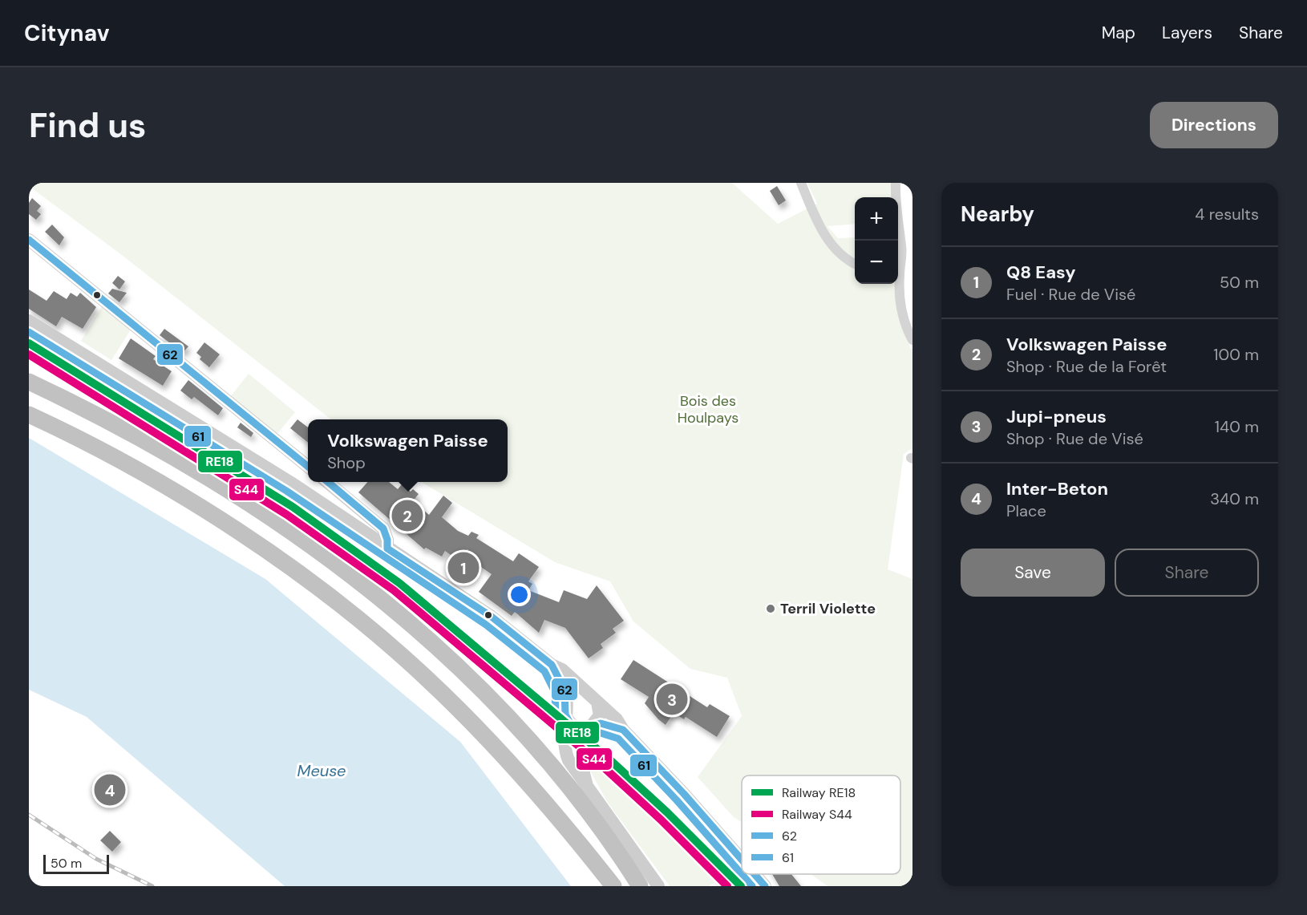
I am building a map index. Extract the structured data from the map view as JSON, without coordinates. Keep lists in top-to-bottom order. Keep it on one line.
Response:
{"water":["Meuse"],"parks":["Bois des Houlpays"],"places":["Terril Violette"],"lines":["transit line 62","transit line 61","rail line RE18","rail line S44"],"legend":["Railway RE18","Railway S44","62","61"],"scale_bar":"50 m","page":{"header":"Citynav","nav":["Map","Layers","Share"],"buttons":["Directions",["Save","Share"]],"title":"Find us","heading":["Nearby","4 results"],"map_buttons":["+","−"],"list":[{"mark":"1","name":"Q8 Easy","note":"Fuel · Rue de Visé","value":"50 m"},{"mark":"2","name":"Volkswagen Paisse","note":"Shop · Rue de la Forêt","value":"100 m"},{"mark":"3","name":"Jupi-pneus","note":"Shop · Rue de Visé","value":"140 m"},{"mark":"4","name":"Inter-Beton","note":"Place","value":"340 m"}],"popup":["Volkswagen Paisse","Shop"],"pins":["2","1","3","4"],"scale":"50 m"}}
